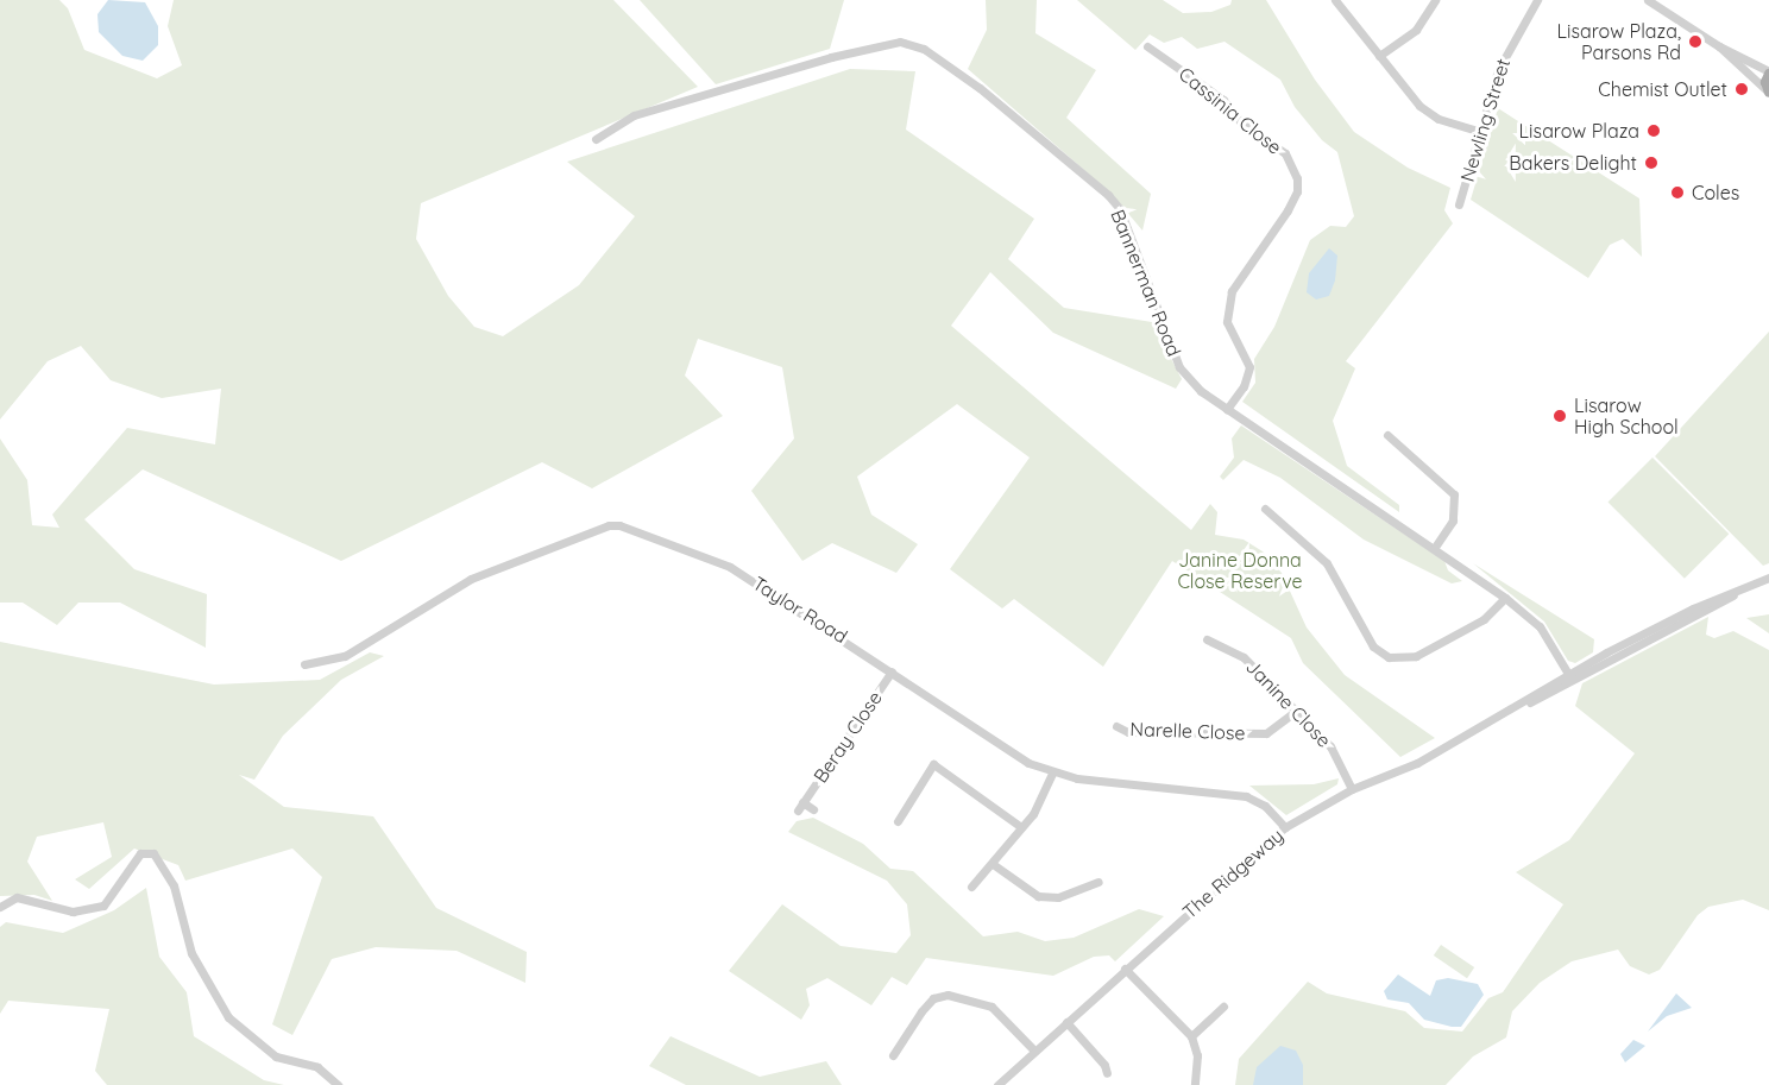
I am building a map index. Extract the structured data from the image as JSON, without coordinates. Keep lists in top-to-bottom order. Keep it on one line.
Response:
{"streets":{"street":["Cassinia Close","Newling Street","Bannerman Road","Taylor Road","Janine Close","Narelle Close","Beray Close","The Ridgeway"]},"crossings":[["Cassinia Close","Bannerman Road"],["Bannerman Road","The Ridgeway"],["Taylor Road","Beray Close"],["Taylor Road","The Ridgeway"],["Janine Close","Narelle Close"],["Janine Close","The Ridgeway"]],"parks":["Janine Donna Close Reserve"],"places":["Lisarow Plaza, Parsons Rd","Chemist Outlet","Lisarow Plaza","Bakers Delight","Coles","Lisarow High School"]}
